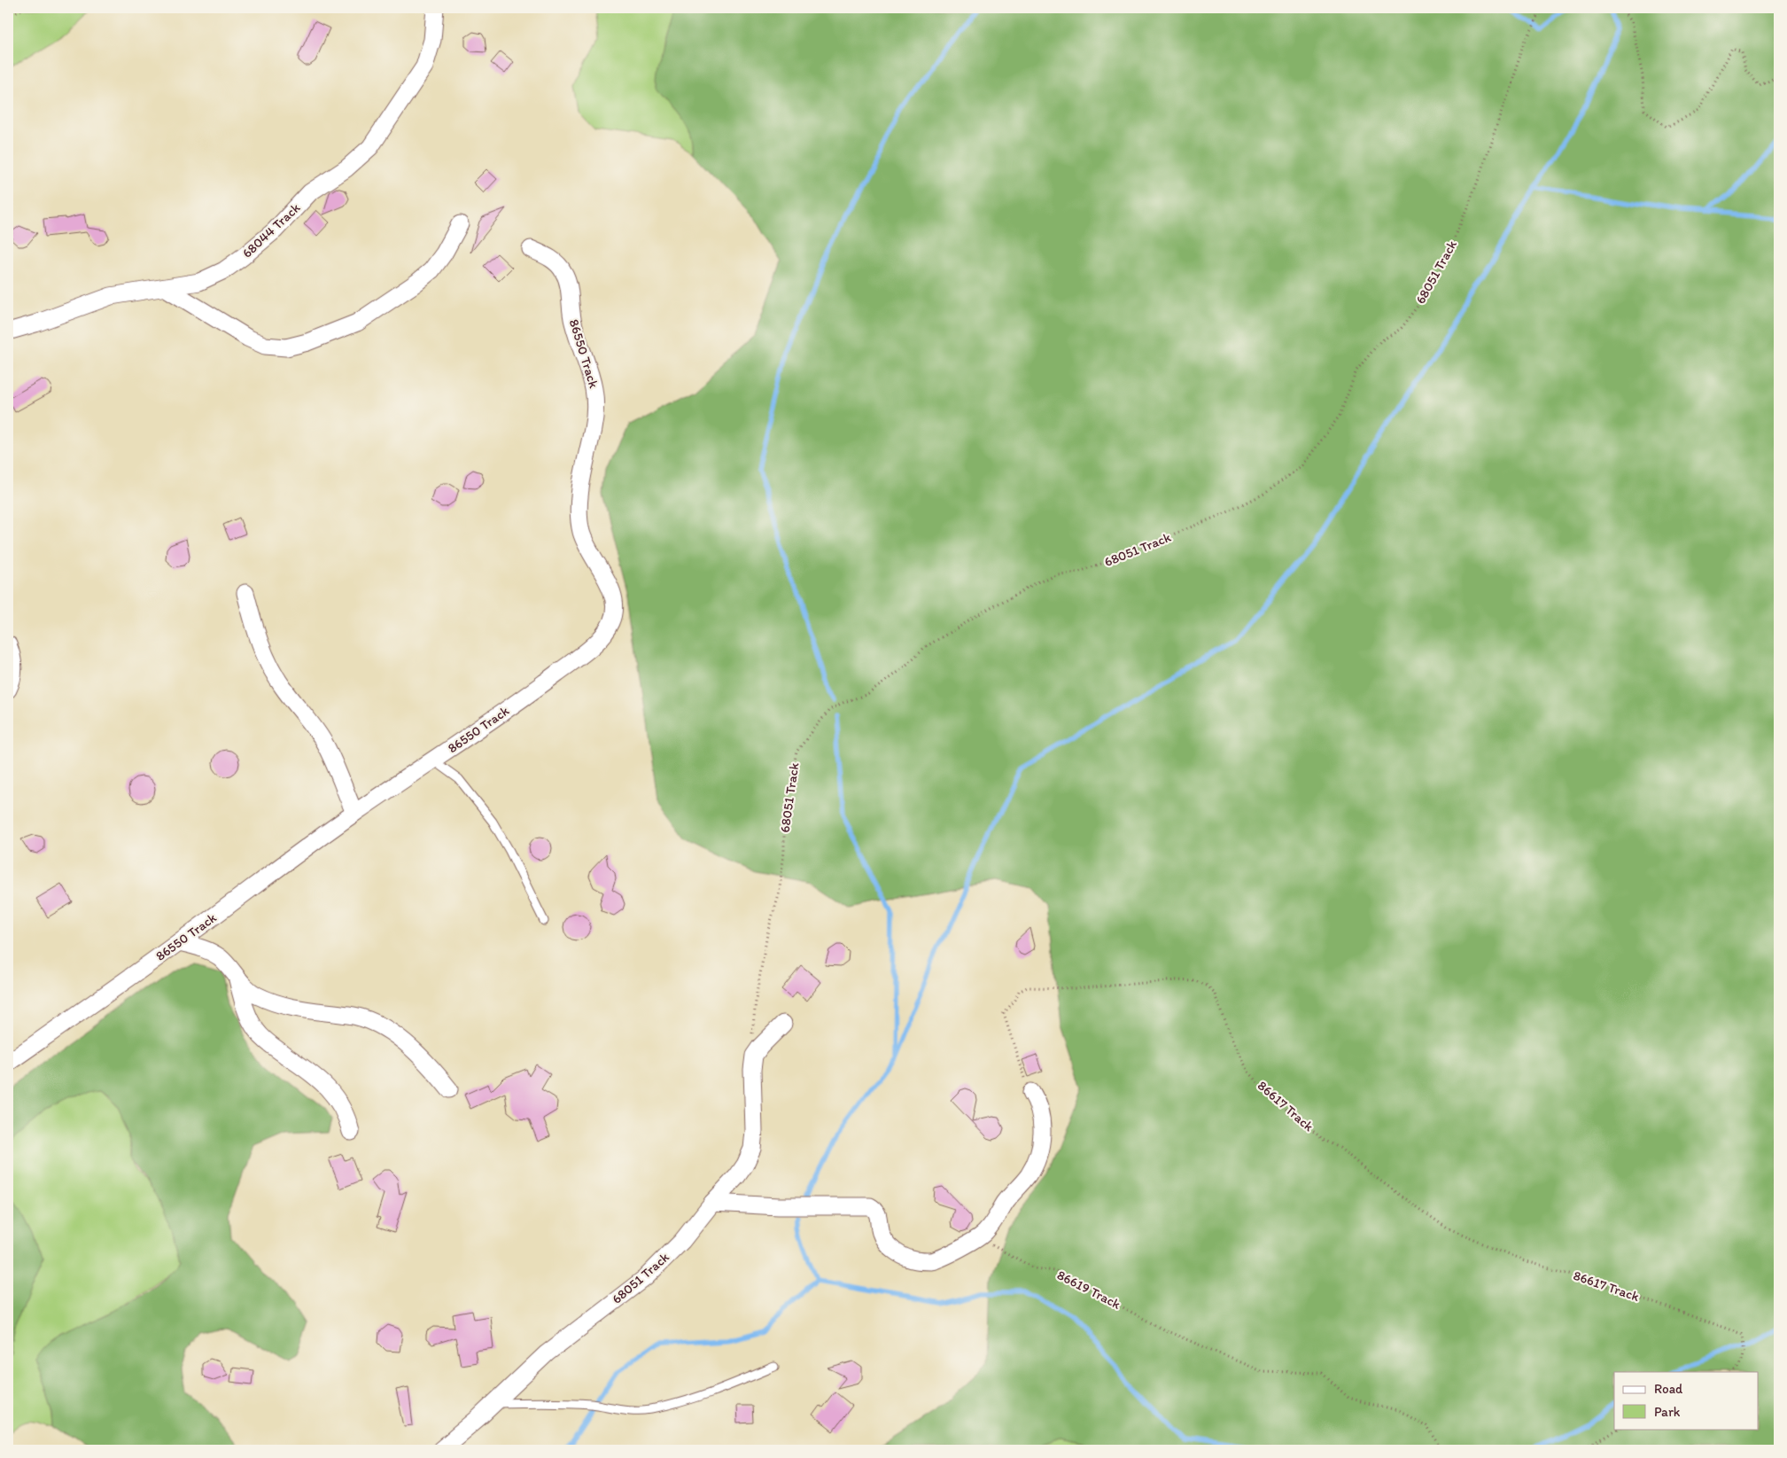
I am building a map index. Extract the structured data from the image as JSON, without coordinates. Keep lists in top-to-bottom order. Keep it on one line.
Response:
{"streets":{"street":["68044 Track","68051 Track","86550 Track"],"path":["86617 Track","86619 Track"]},"legend":["Road","Park"]}
